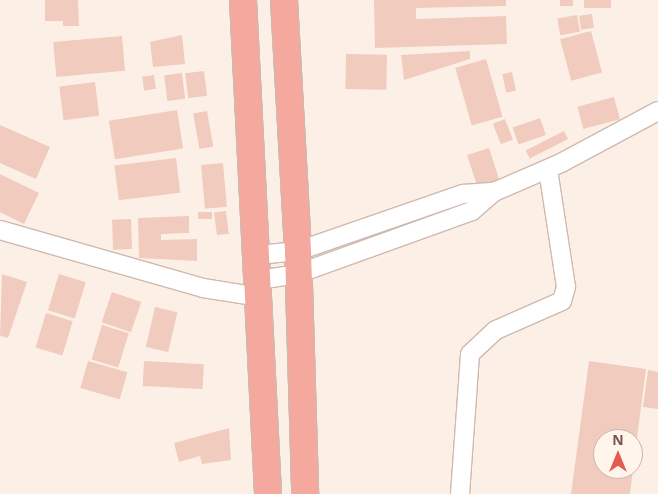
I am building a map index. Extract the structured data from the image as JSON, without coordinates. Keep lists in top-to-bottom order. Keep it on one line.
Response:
{"north":"top"}
